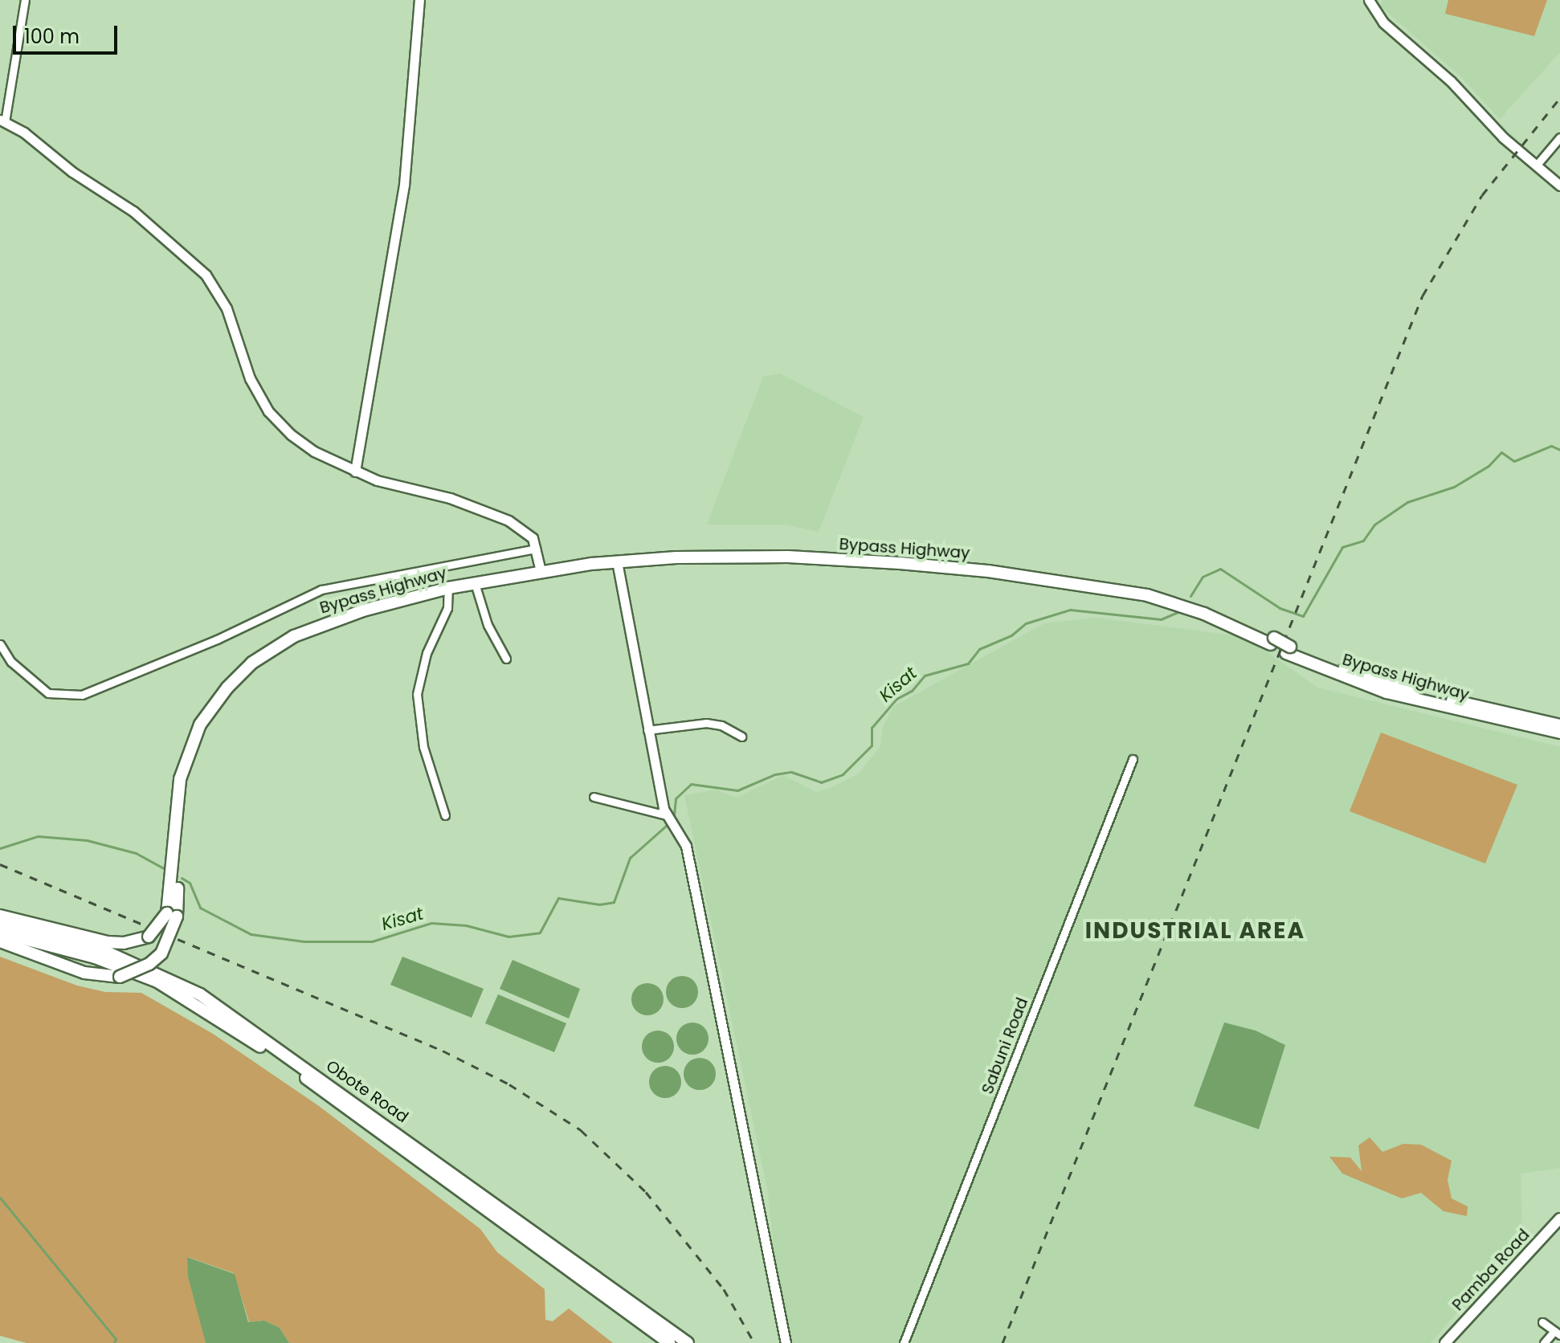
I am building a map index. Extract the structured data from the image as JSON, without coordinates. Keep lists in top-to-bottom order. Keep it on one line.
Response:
{"streets":{"main road":["Bypass Highway","Obote Road","Pamba Road"],"street":["Sabuni Road"]},"districts":["INDUSTRIAL AREA"],"water":["Kisat"],"scale_bar":"100 m"}
